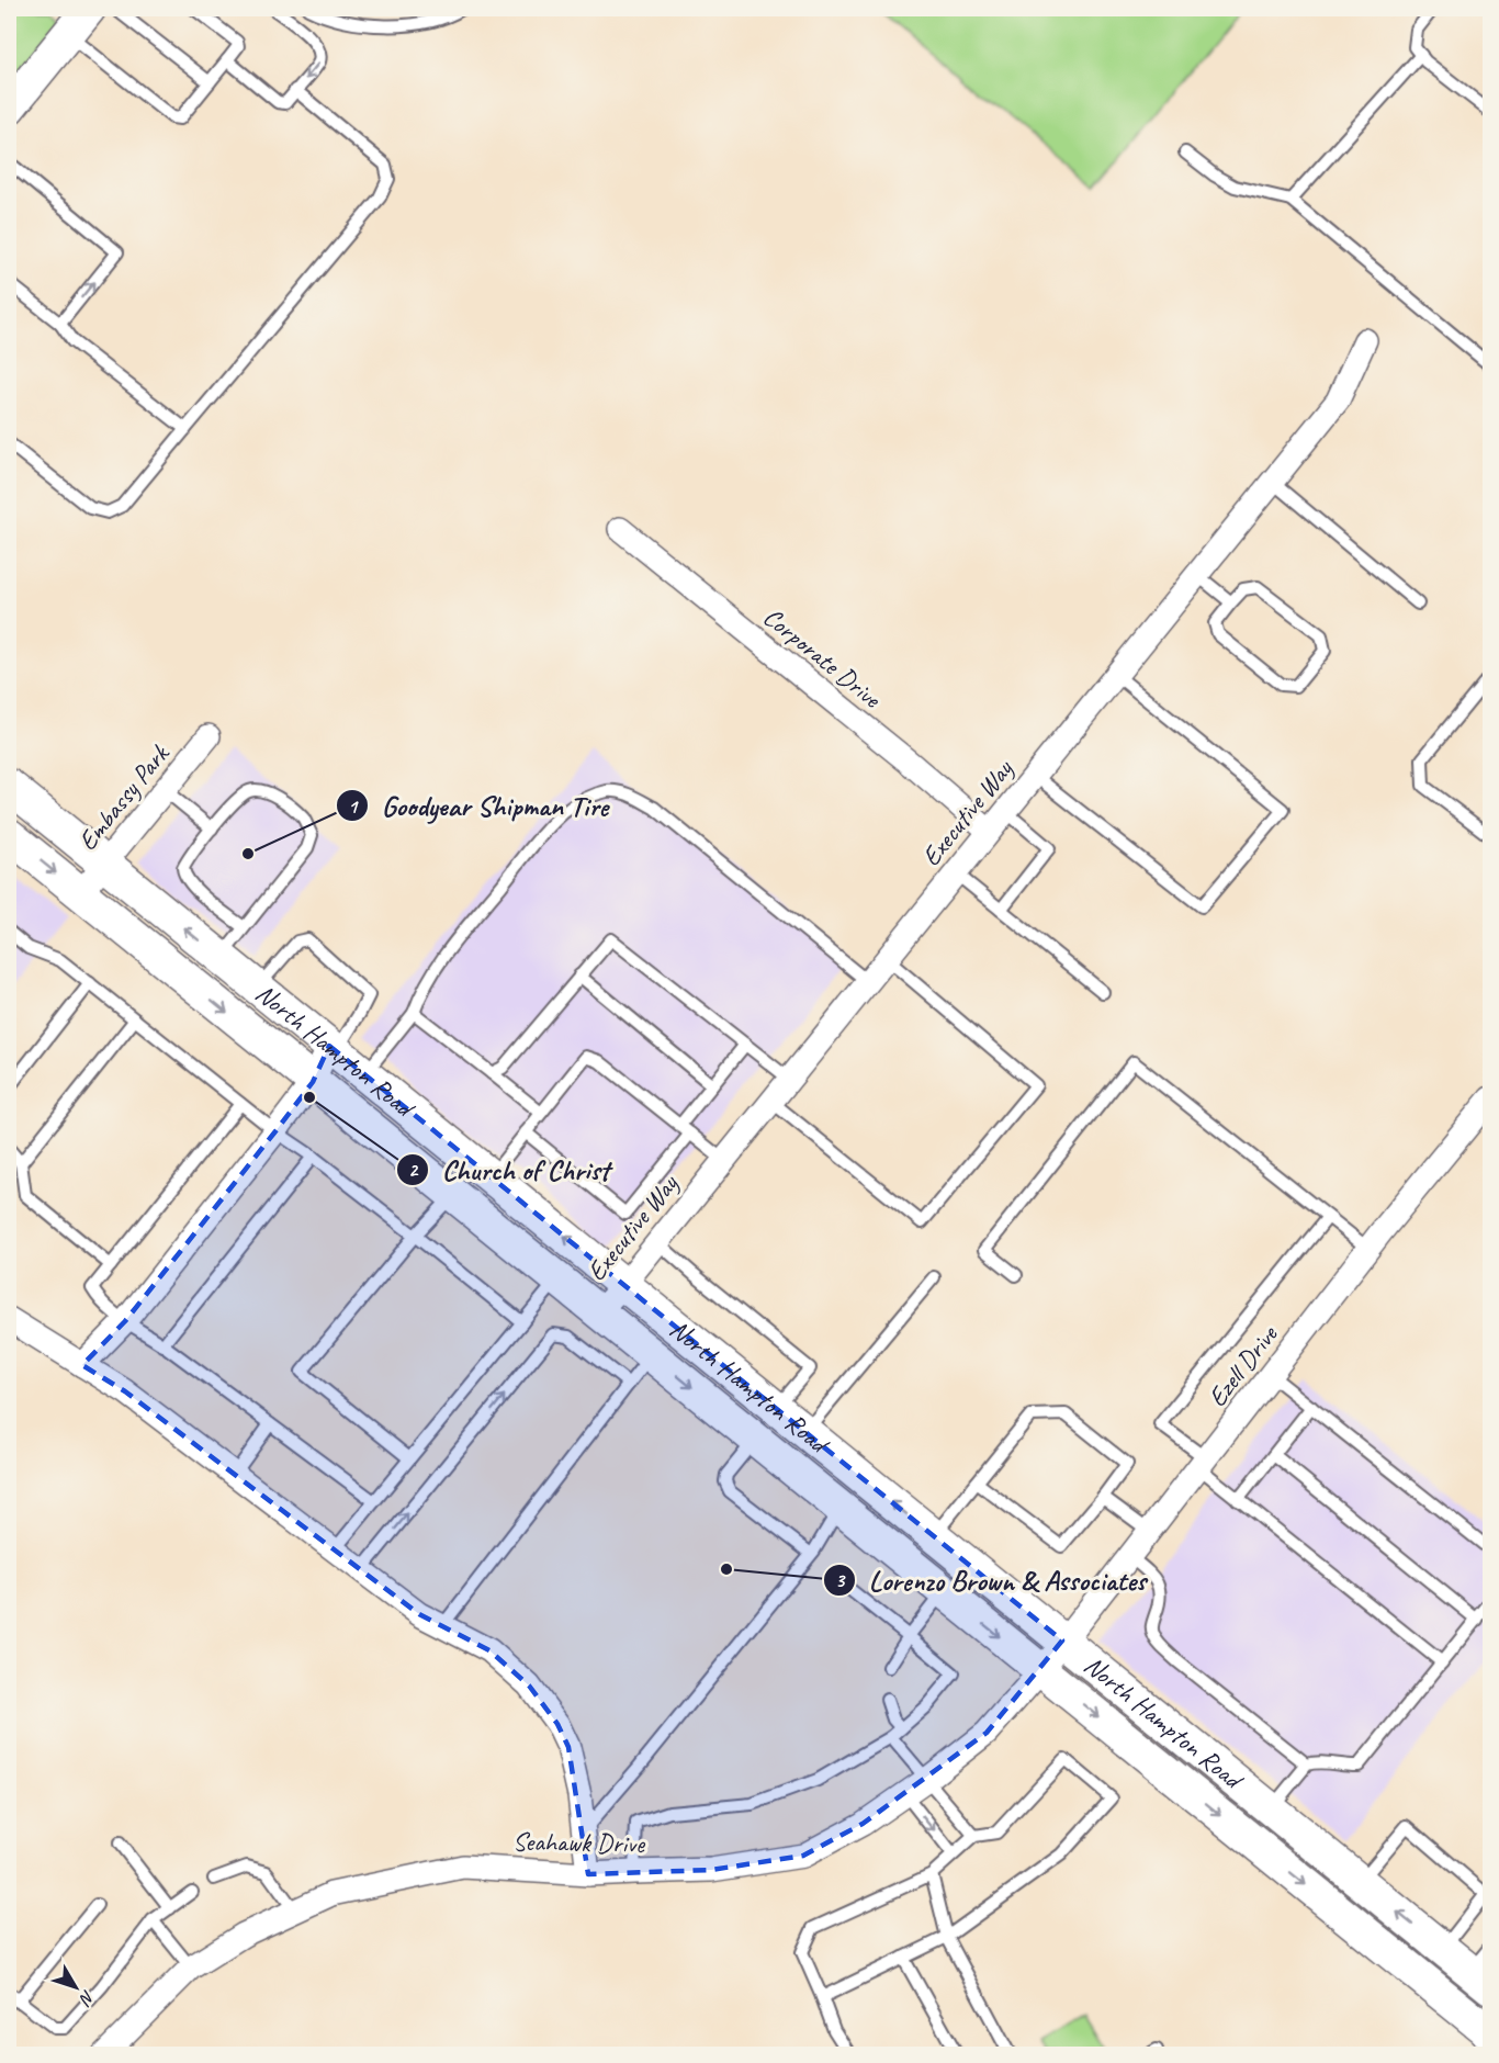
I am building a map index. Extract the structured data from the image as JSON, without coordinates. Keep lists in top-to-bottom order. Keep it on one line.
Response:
{"streets":{"main road":["North Hampton Road"],"street":["Corporate Drive","Embassy Park","Executive Way","Ezell Drive","Seahawk Drive"]},"crossings":[["Corporate Drive","Executive Way"],["Embassy Park","North Hampton Road"],["Executive Way","North Hampton Road"],["North Hampton Road","Ezell Drive"],["North Hampton Road","Seahawk Drive"],["Ezell Drive","Seahawk Drive"]],"places":["Goodyear Shipman Tire","Church of Christ","Lorenzo Brown & Associates"],"north":"bottom right"}
